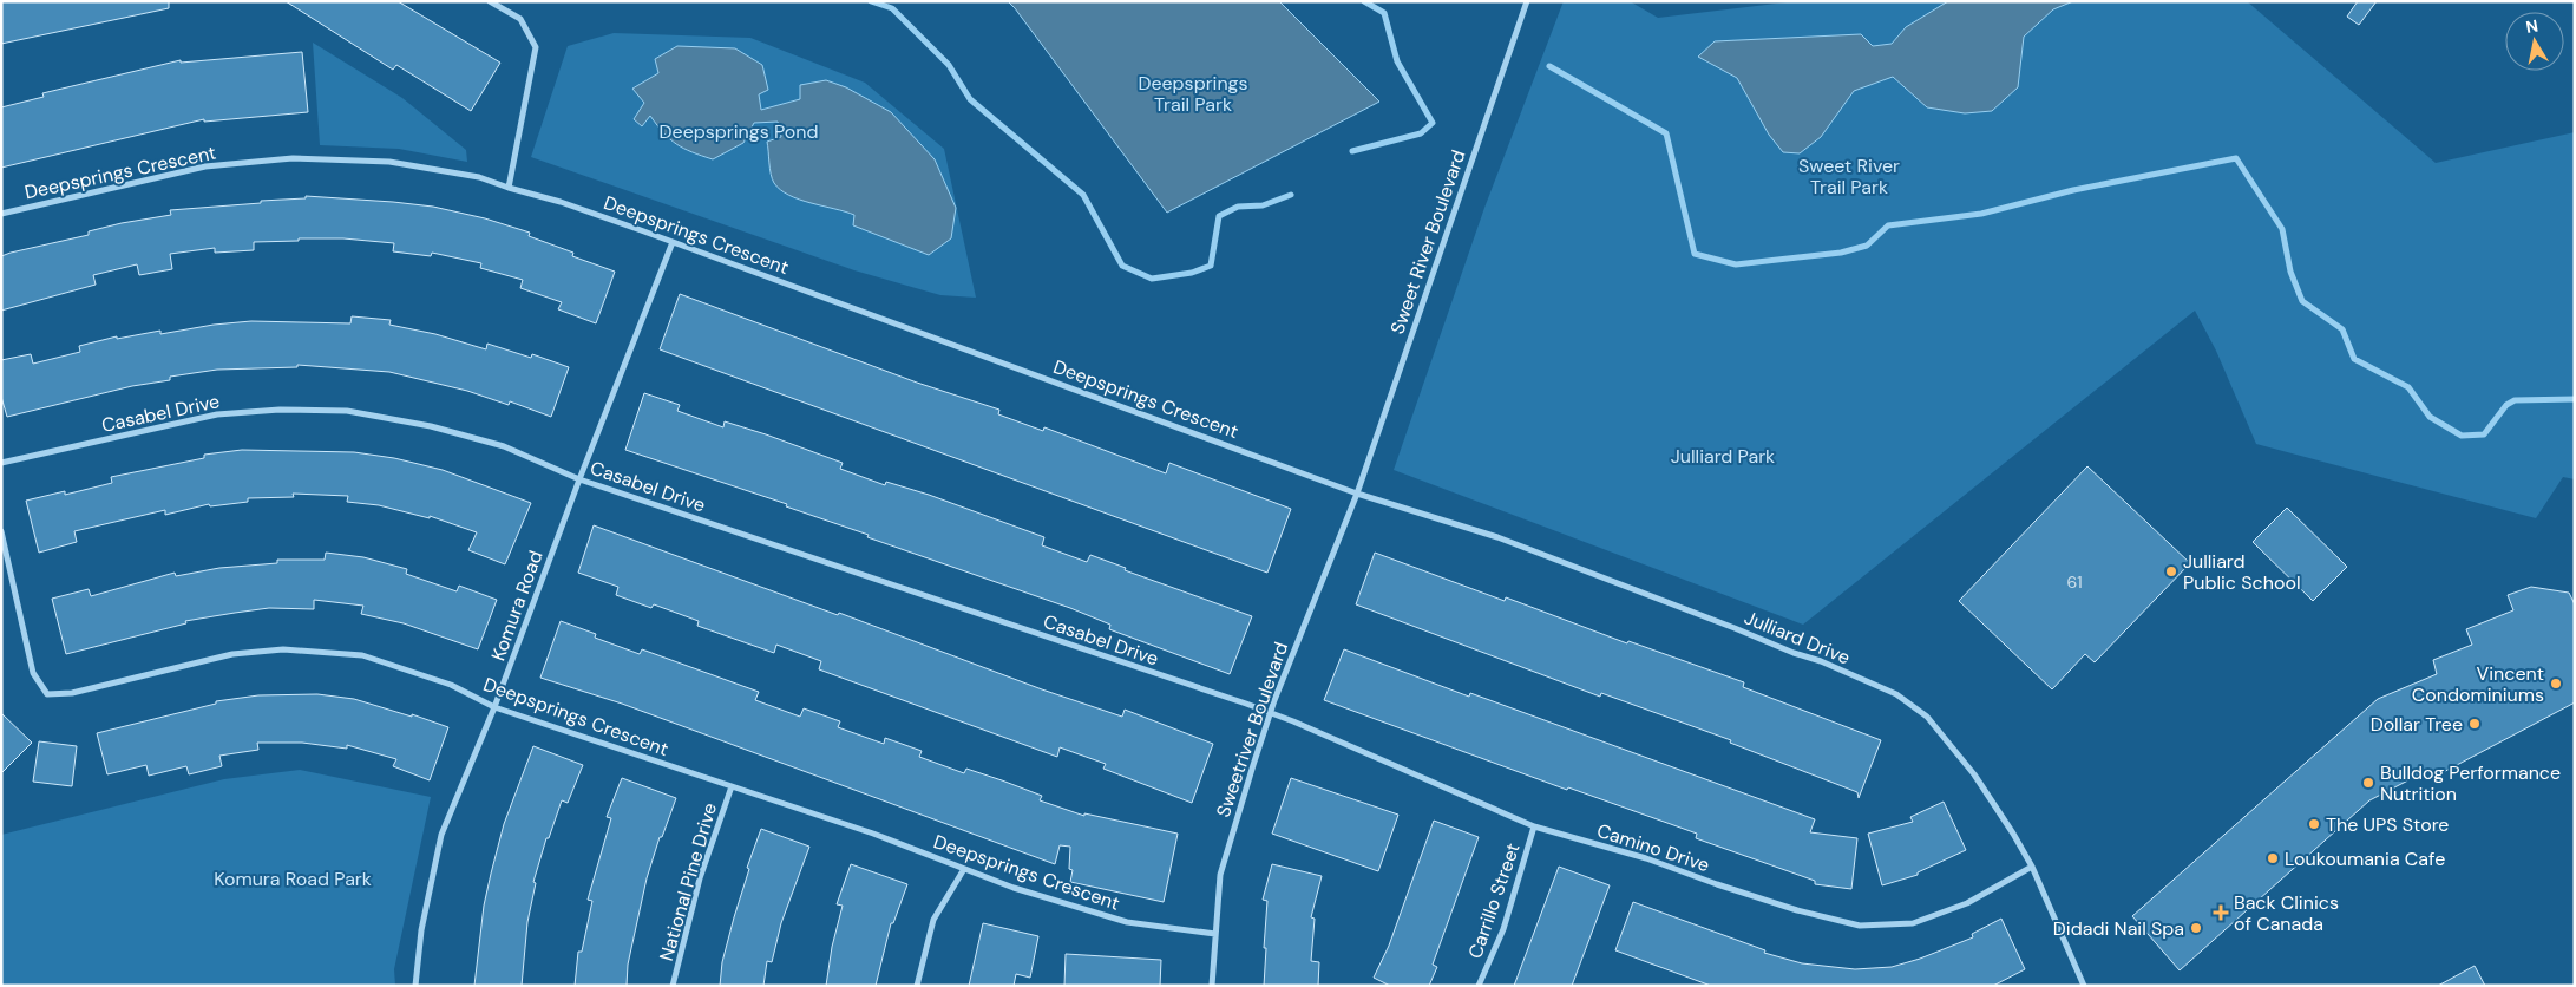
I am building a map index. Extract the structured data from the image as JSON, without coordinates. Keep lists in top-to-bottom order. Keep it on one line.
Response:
{"streets":{"street":["Deepsprings Crescent","Sweet River Boulevard","Casabel Drive","Komura Road","Julliard Drive","Sweetriver Boulevard","Camino Drive","National Pine Drive","Carrillo Street"]},"crossings":[["Deepsprings Crescent","Sweet River Boulevard"],["Deepsprings Crescent","Komura Road"],["Deepsprings Crescent","Julliard Drive"],["Deepsprings Crescent","Sweetriver Boulevard"],["Deepsprings Crescent","National Pine Drive"],["Sweet River Boulevard","Julliard Drive"],["Sweet River Boulevard","Sweetriver Boulevard"],["Casabel Drive","Komura Road"],["Casabel Drive","Sweetriver Boulevard"],["Casabel Drive","Camino Drive"],["Julliard Drive","Sweetriver Boulevard"],["Julliard Drive","Camino Drive"],["Sweetriver Boulevard","Camino Drive"],["Camino Drive","Carrillo Street"]],"parks":["Deepsprings Trail Park","Deepsprings Pond","Sweet River Trail Park","Julliard Park","Komura Road Park"],"places":{"other":["Julliard Public School","Vincent Condominiums","Dollar Tree","Bulldog Performance Nutrition","The UPS Store","Loukoumania Cafe","Didadi Nail Spa"],"health":["Back Clinics of Canada"]},"house_numbers":["61"],"north":"top"}
